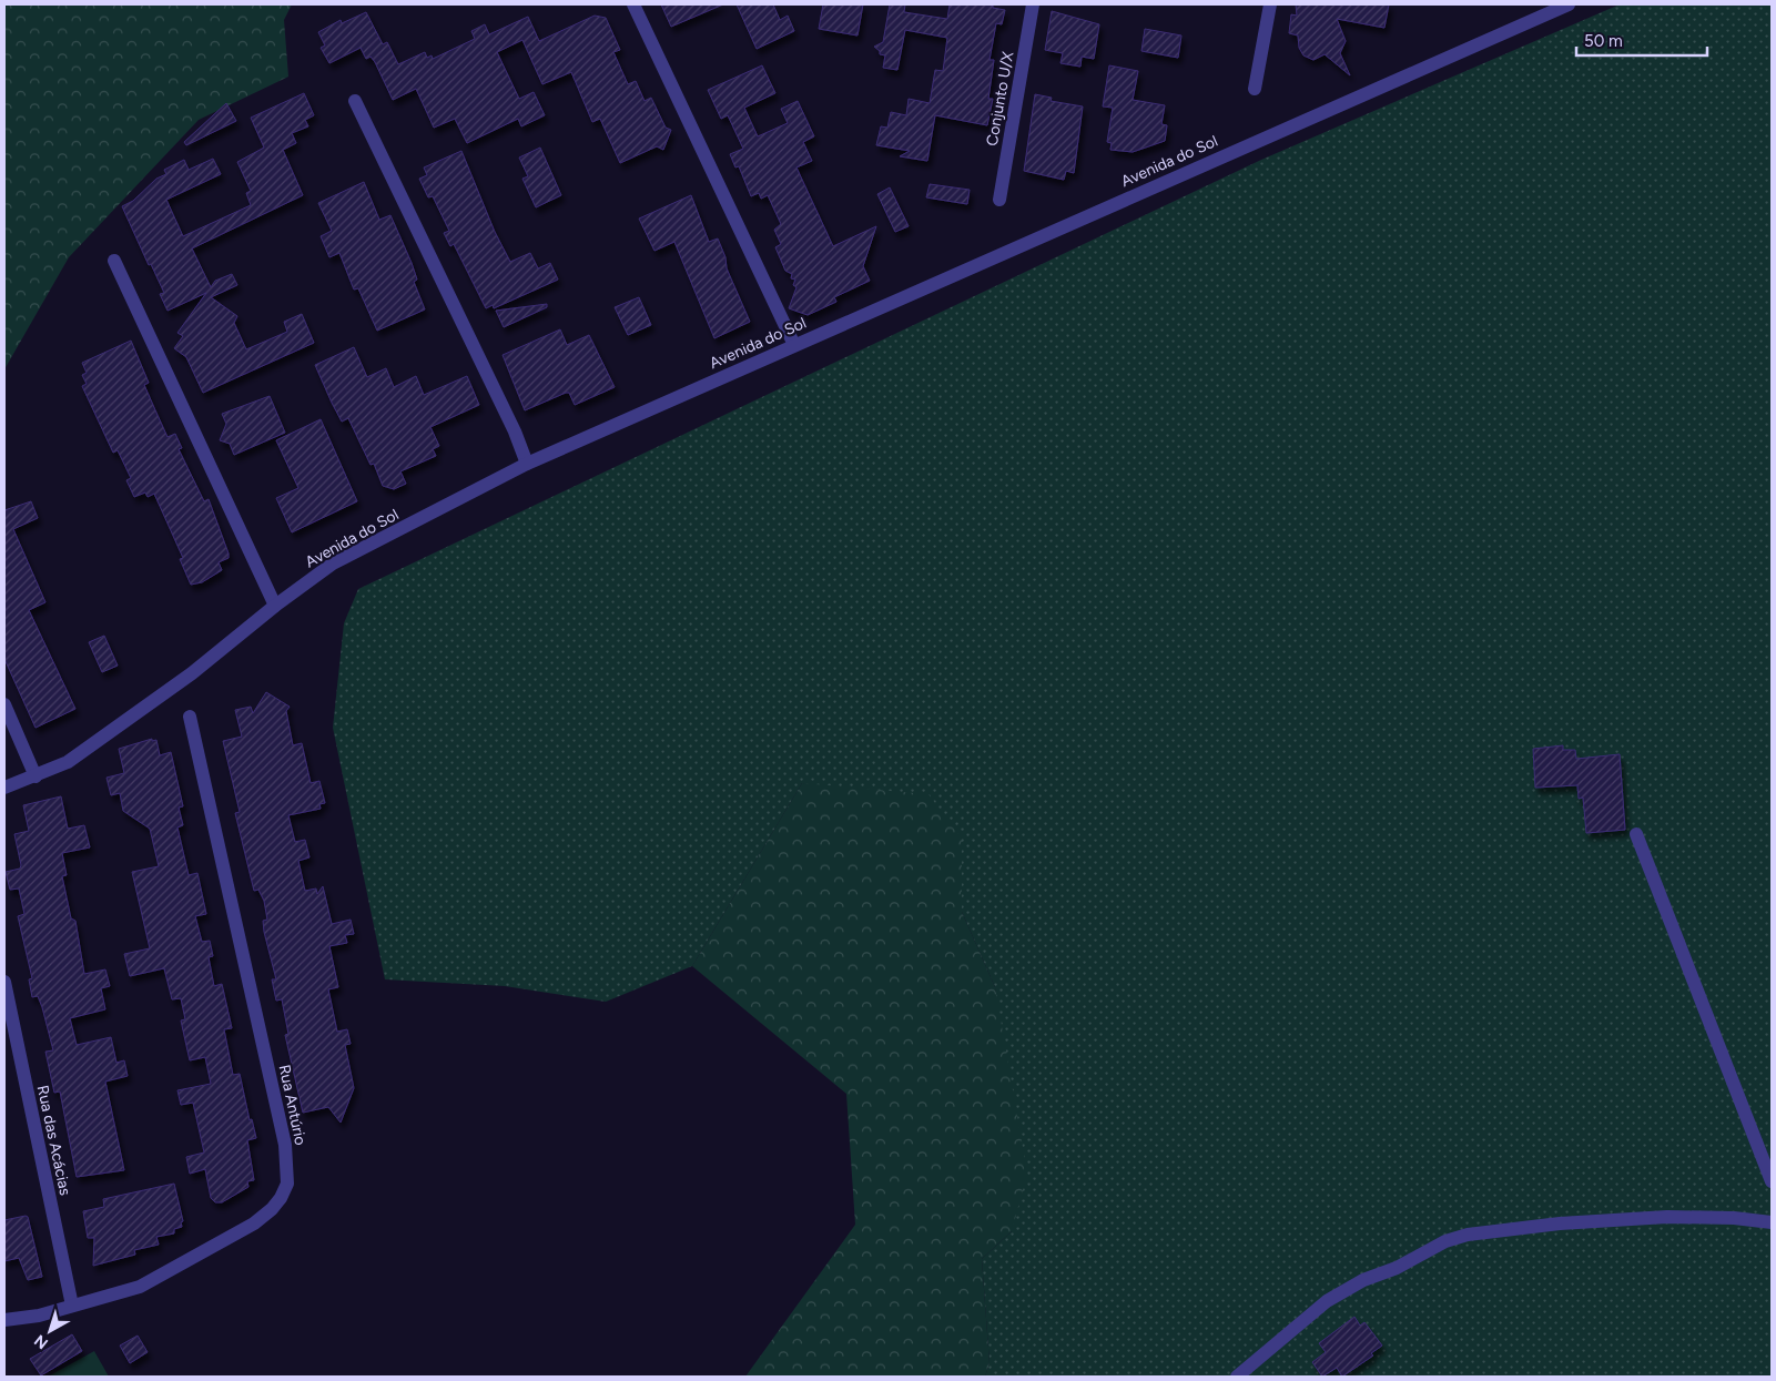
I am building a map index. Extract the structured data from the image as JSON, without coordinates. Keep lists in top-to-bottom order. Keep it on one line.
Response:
{"streets":{"street":["Conjunto U/X","Avenida do Sol","Rua Antúrio","Rua das Acácias"]},"crossings":[["Rua Antúrio","Rua das Acácias"]],"scale_bar":"50 m","north":"bottom left"}
